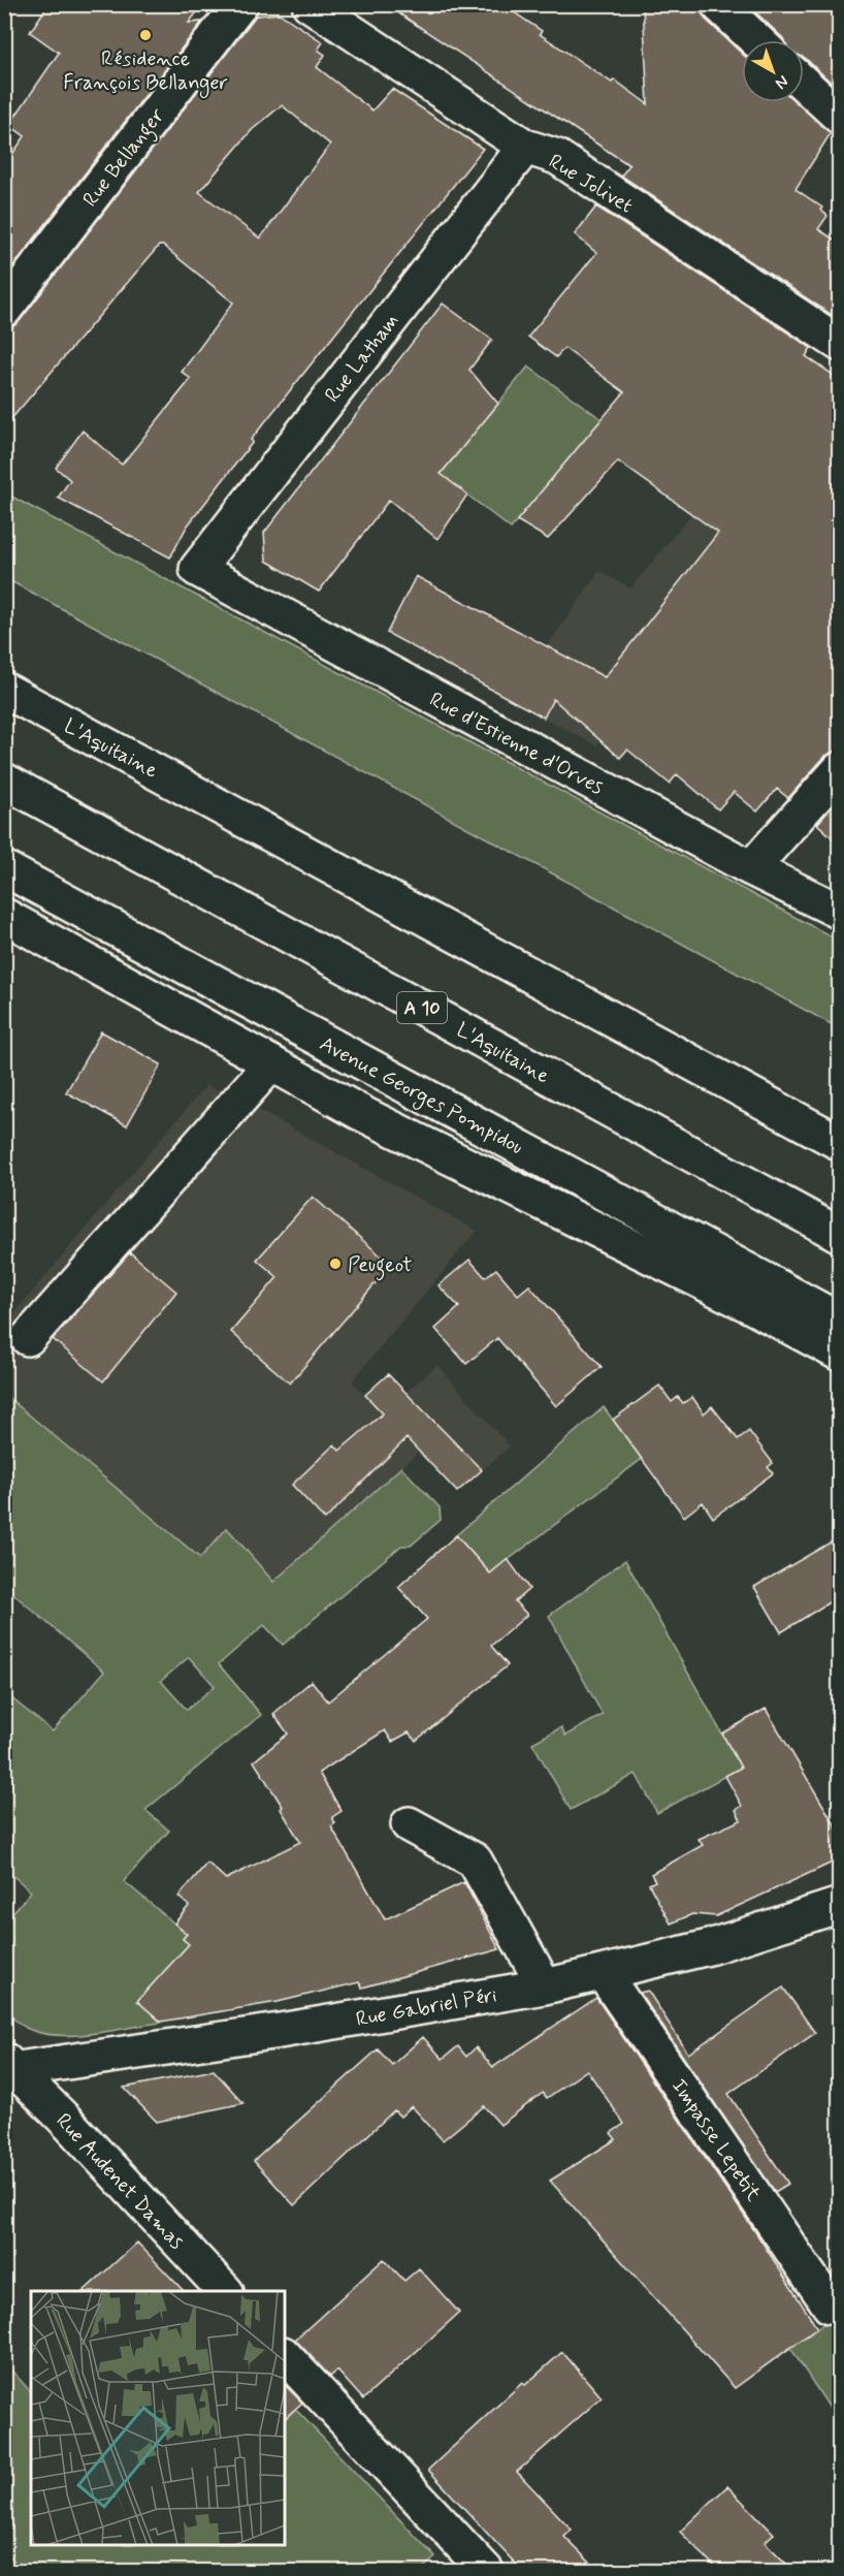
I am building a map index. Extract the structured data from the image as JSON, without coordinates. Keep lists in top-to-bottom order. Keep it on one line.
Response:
{"streets":{"main road":["Rue Bellanger","Rue Jolivet","Rue Latham","Rue d'Estienne d'Orves","L'Aquitaine","A 10","Avenue Georges Pompidou","Rue Gabriel Péri","Impasse Lepetit","Rue Audenet Damas"]},"crossings":[["Rue Jolivet","Rue Latham"],["Rue Latham","Rue d'Estienne d'Orves"],["Rue Gabriel Péri","Impasse Lepetit"],["Rue Gabriel Péri","Rue Audenet Damas"]],"places":["Résidence François Bellanger","Peugeot"],"north":"bottom right"}
